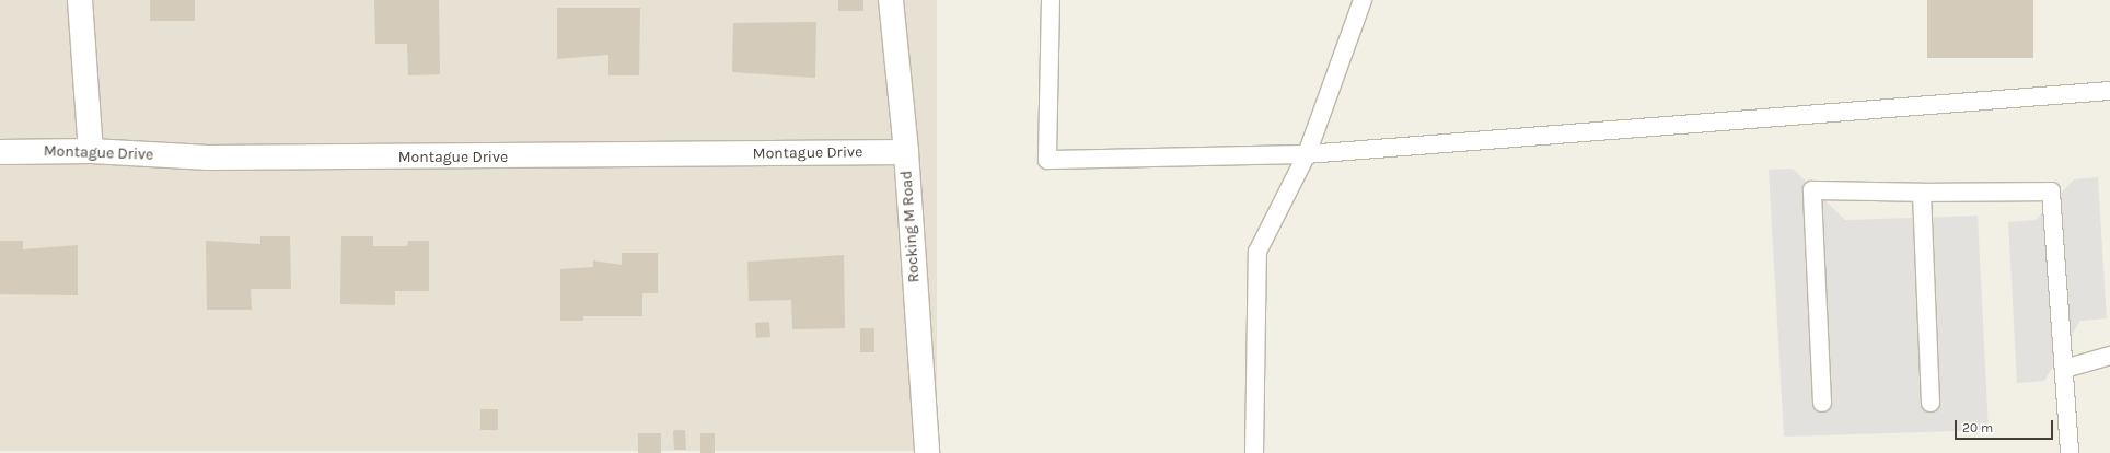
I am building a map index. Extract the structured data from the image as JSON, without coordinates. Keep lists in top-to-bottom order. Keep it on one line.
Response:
{"streets":{"street":["Montague Drive","Rocking M Road"]},"crossings":[["Montague Drive","Rocking M Road"]],"scale_bar":"20 m"}
